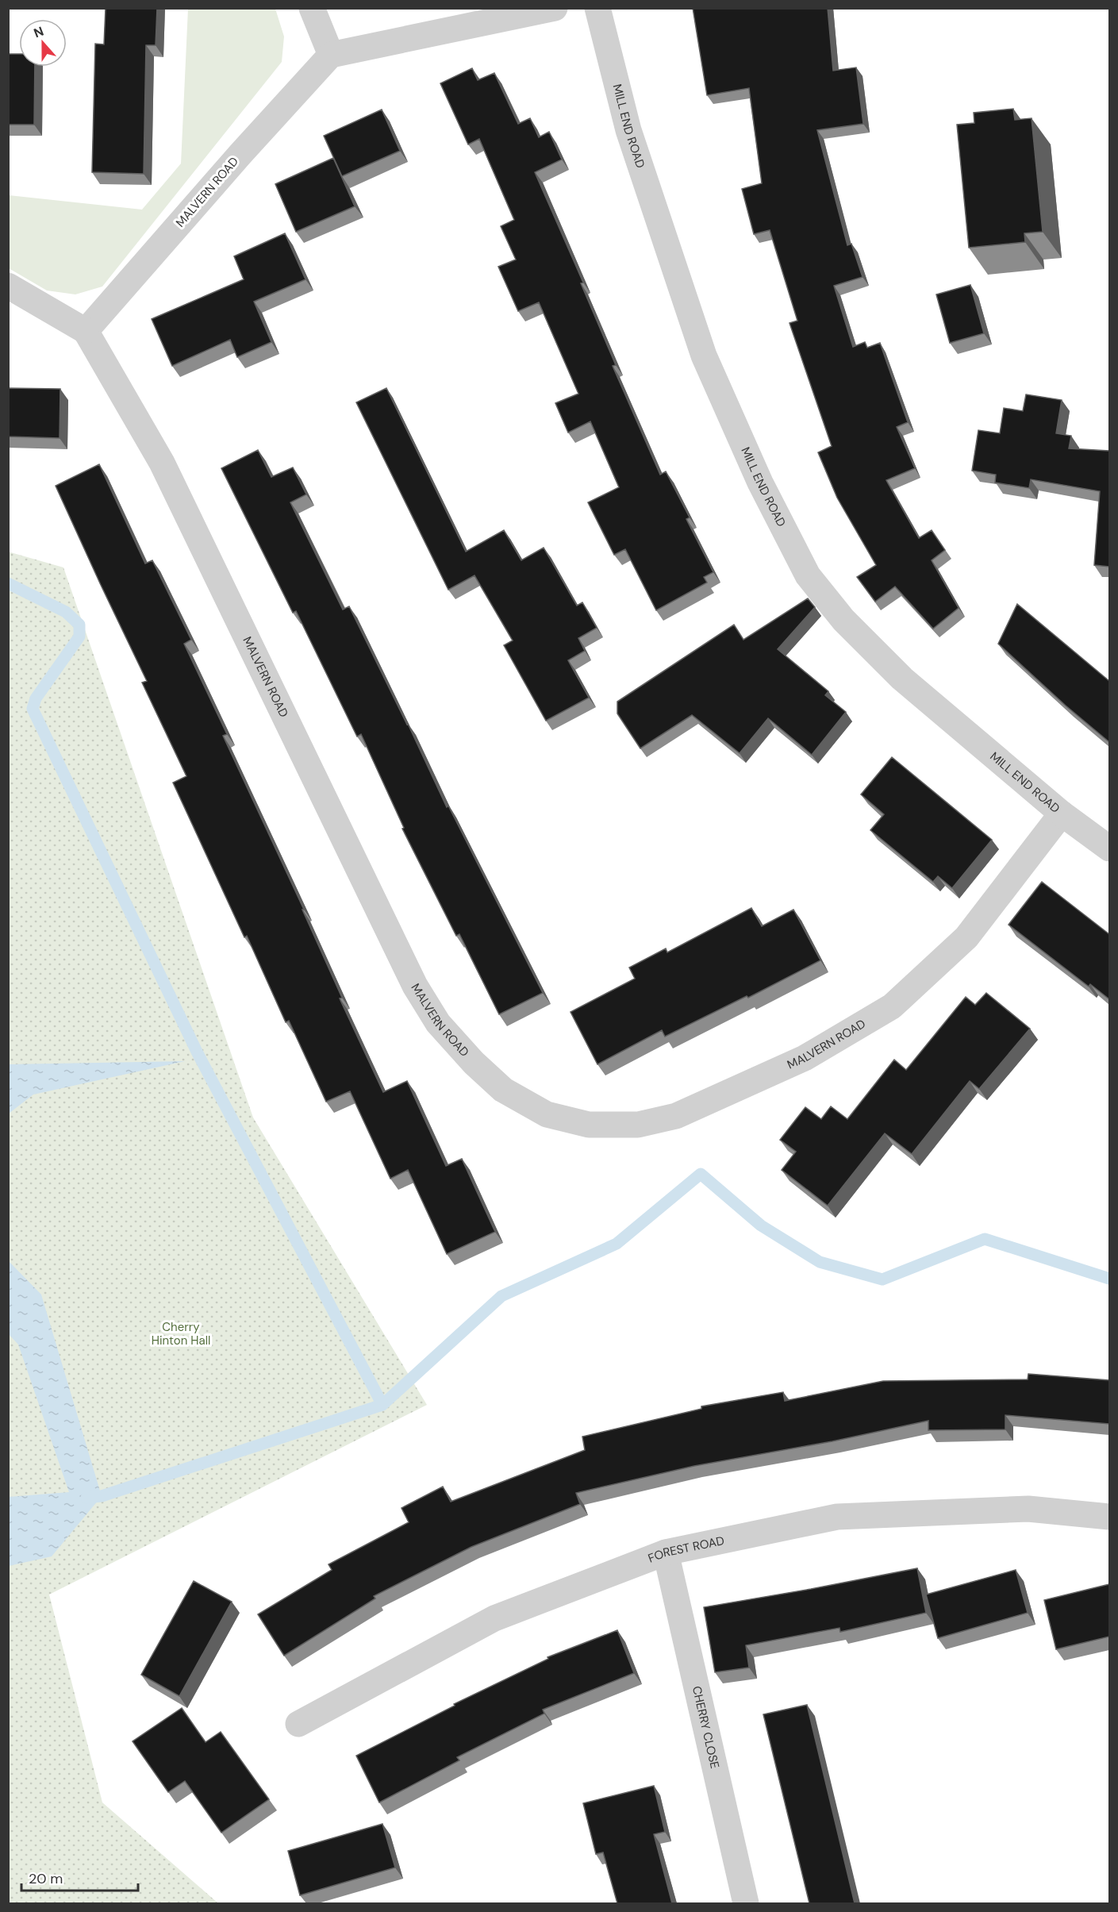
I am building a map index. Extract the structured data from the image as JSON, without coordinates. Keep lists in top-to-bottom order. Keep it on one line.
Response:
{"streets":{"street":["MILL END ROAD","MALVERN ROAD","FOREST ROAD","CHERRY CLOSE"]},"crossings":[["MILL END ROAD","MALVERN ROAD"],["FOREST ROAD","CHERRY CLOSE"]],"parks":["Cherry Hinton Hall"],"scale_bar":"20 m","north":"top"}
